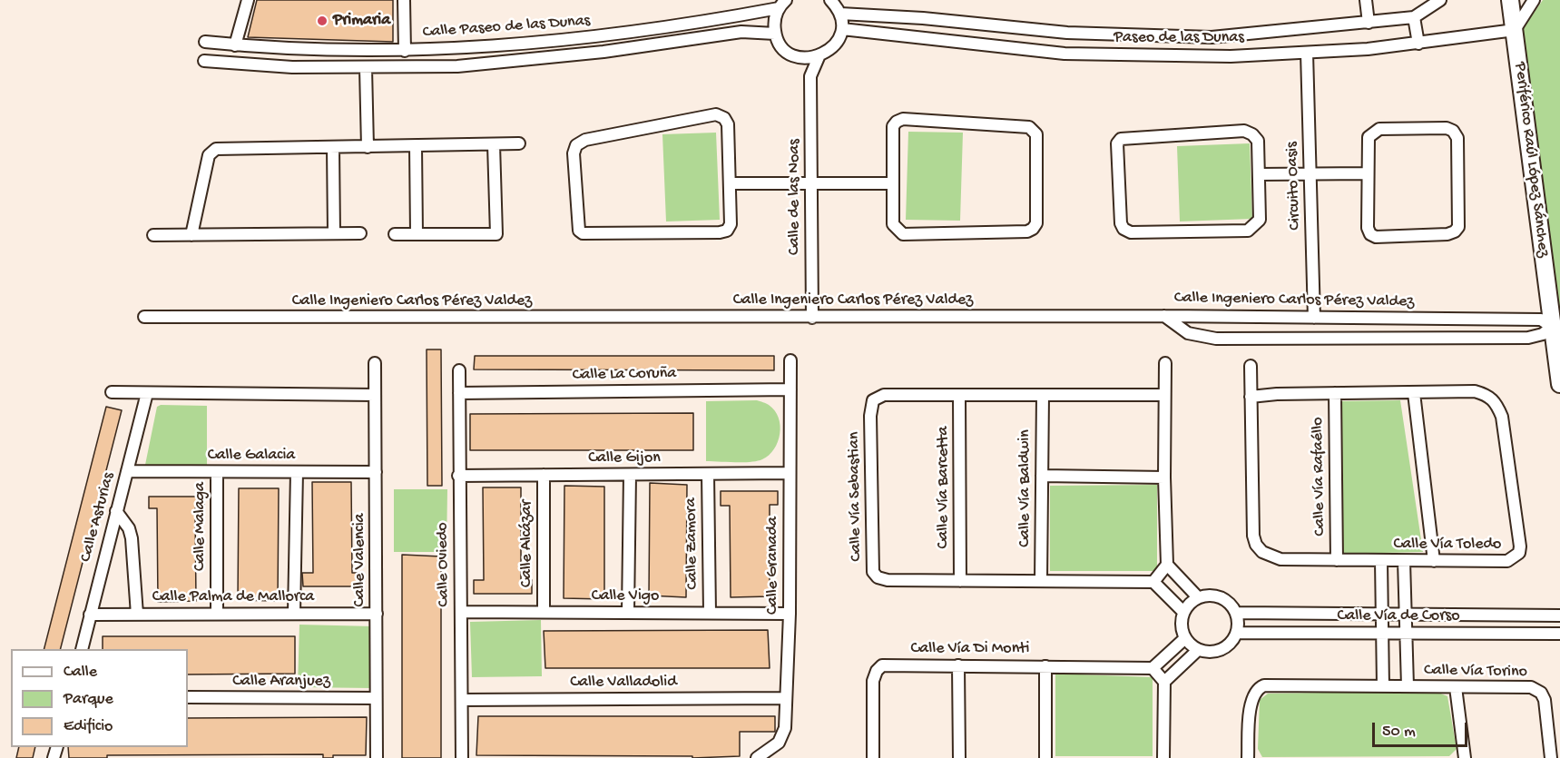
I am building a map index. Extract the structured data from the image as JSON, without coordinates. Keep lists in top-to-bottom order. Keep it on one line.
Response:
{"streets":{"main road":["Periférico Raúl López Sánchez"],"street":["Calle Paseo de las Dunas","Paseo de las Dunas","Circuito Oasis","Calle de las Noas","Calle Ingeniero Carlos Pérez Valdez","Calle La Coruña","Calle Galacia","Calle Gijon","Calle Vía Rafaéllo","Calle Vía Barcetta","Calle Vía Baldwin","Calle Vía Sebastian","Calle Asturias","Calle Malaga","Calle Alcázar","Calle Zamora","Calle Vía Toledo","Calle Valencia","Calle Oviedo","Calle Granada","Calle Vigo","Calle Palma de Mallorca","Calle Vía de Corso","Calle Vía Di Monti","Calle Vía Torino","Calle Aranjuez","Calle Valladolid"]},"crossings":[["Paseo de las Dunas","Periférico Raúl López Sánchez"],["Paseo de las Dunas","Circuito Oasis"],["Periférico Raúl López Sánchez","Calle Ingeniero Carlos Pérez Valdez"],["Circuito Oasis","Calle Ingeniero Carlos Pérez Valdez"],["Calle de las Noas","Calle Ingeniero Carlos Pérez Valdez"],["Calle La Coruña","Calle Oviedo"],["Calle La Coruña","Calle Granada"],["Calle Galacia","Calle Asturias"],["Calle Galacia","Calle Malaga"],["Calle Galacia","Calle Valencia"],["Calle Gijon","Calle Alcázar"],["Calle Gijon","Calle Zamora"],["Calle Gijon","Calle Oviedo"],["Calle Gijon","Calle Granada"],["Calle Vía Rafaéllo","Calle Vía Toledo"],["Calle Vía Barcetta","Calle Vía Sebastian"],["Calle Vía Baldwin","Calle Vía Sebastian"],["Calle Asturias","Calle Palma de Mallorca"],["Calle Malaga","Calle Palma de Mallorca"],["Calle Alcázar","Calle Vigo"],["Calle Zamora","Calle Vigo"],["Calle Vía Toledo","Calle Vía Torino"],["Calle Valencia","Calle Palma de Mallorca"],["Calle Valencia","Calle Aranjuez"],["Calle Oviedo","Calle Vigo"],["Calle Oviedo","Calle Valladolid"],["Calle Granada","Calle Vigo"],["Calle Granada","Calle Valladolid"],["Calle Vía de Corso","Calle Vía Torino"]],"places":["Primaria"],"legend":["Calle","Parque","Edificio"],"scale_bar":"50 m"}
